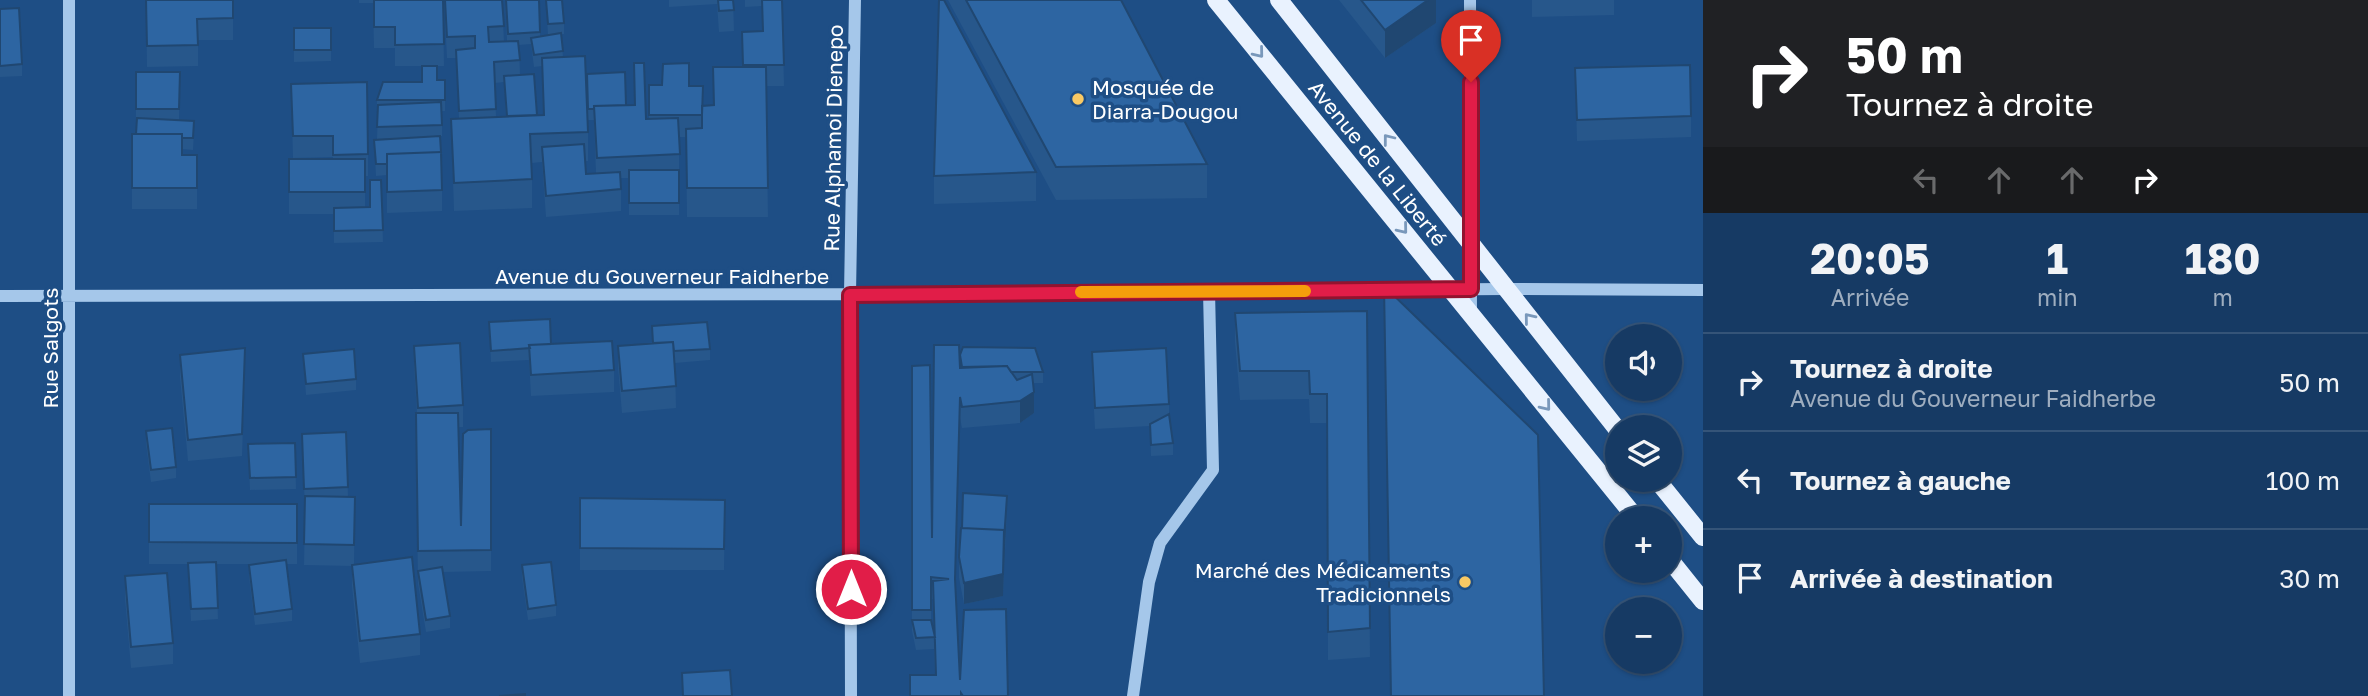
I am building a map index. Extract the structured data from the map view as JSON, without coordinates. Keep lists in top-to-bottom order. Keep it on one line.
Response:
{"streets":{"main road":["Avenue de la Liberté"],"street":["Rue Alphamoi Dienepo","Avenue du Gouverneur Faidherbe","Rue Salgots"]},"crossings":[["Rue Alphamoi Dienepo","Avenue du Gouverneur Faidherbe"],["Avenue de la Liberté","Avenue du Gouverneur Faidherbe"],["Avenue du Gouverneur Faidherbe","Rue Salgots"]],"places":["Mosquée de Diarra-Dougou","Marché des Médicaments Tradicionnels"],"page":{"turn":["50 m","Tournez à droite"],"eta":["20:05","Arrivée","1","min","180","m"],"map_buttons":["+","−"],"list":[{"name":"Tournez à droite","note":"Avenue du Gouverneur Faidherbe","value":"50 m"},{"name":"Tournez à gauche","value":"100 m"},{"name":"Arrivée à destination","value":"30 m"}]}}
